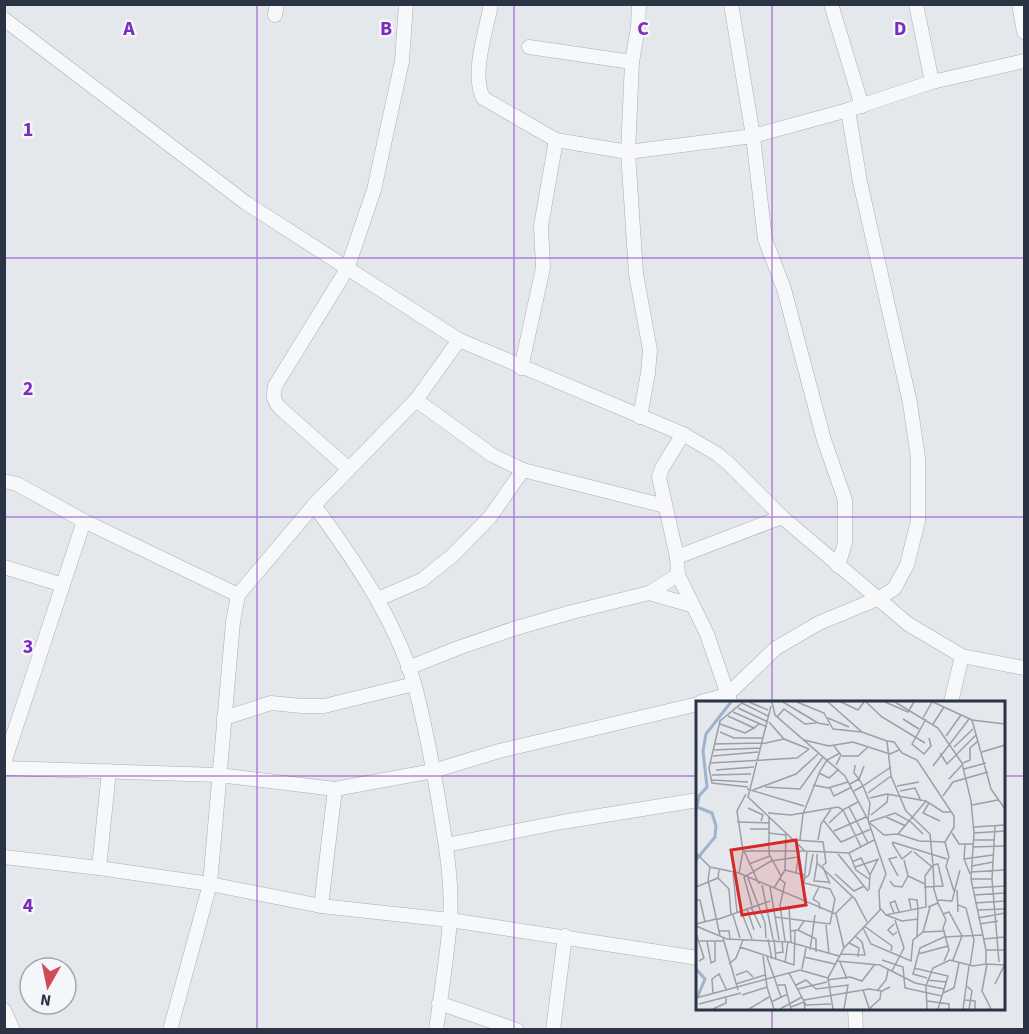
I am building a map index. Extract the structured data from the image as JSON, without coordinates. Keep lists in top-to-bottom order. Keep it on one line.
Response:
{"north":"bottom","grid":{"columns":["A","B","C","D"],"rows":["1","2","3","4"]}}
